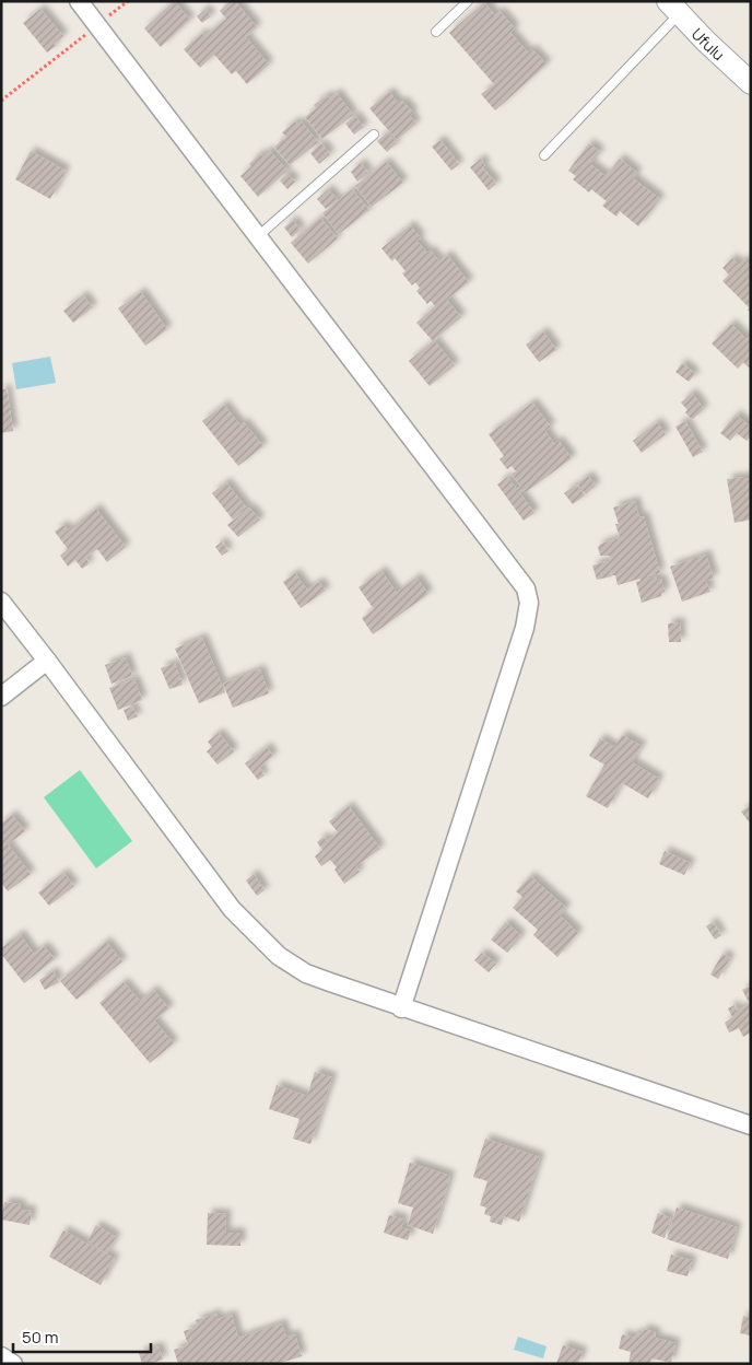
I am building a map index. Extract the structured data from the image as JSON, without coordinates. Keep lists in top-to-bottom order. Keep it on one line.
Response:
{"streets":{"street":["Ufulu"]},"scale_bar":"50 m"}
